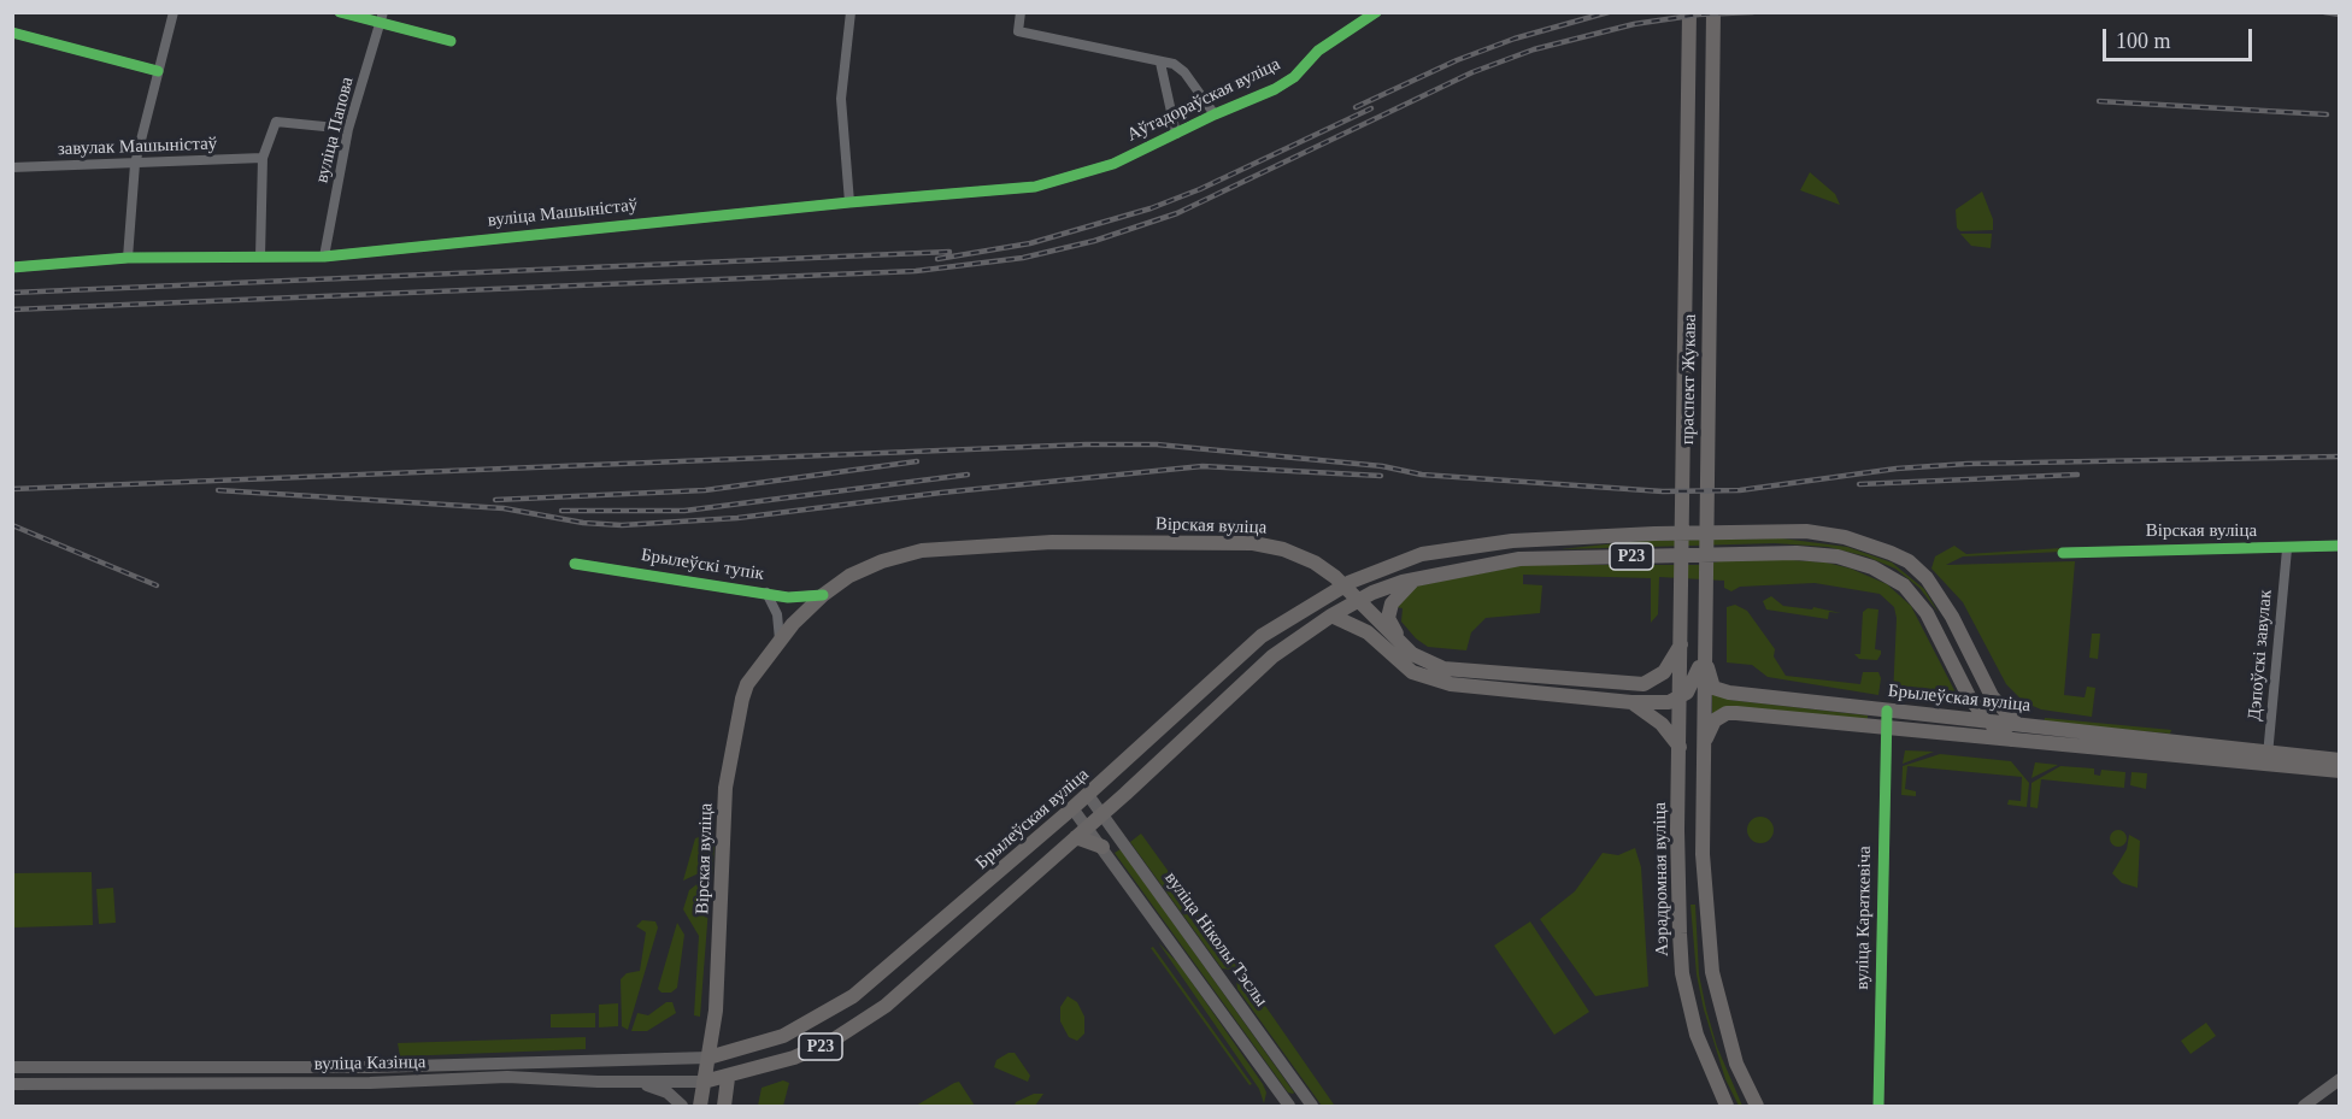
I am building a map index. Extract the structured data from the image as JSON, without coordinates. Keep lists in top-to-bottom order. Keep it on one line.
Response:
{"streets":{"main road":["праспект Жукава","Вірская вуліца","Р23","Брылеўская вуліца","Аэрадромная вуліца","вуліца Ніколы Тэслы","вуліца Казінца"],"street":["Аўтадораўская вуліца","вуліца Папова","завулак Машыністаў","вуліца Машыністаў","Брылеўскі тупік","Дэпоўскі завулак","вуліца Караткевіча"]},"crossings":[["Аўтадораўская вуліца","вуліца Машыністаў"],["вуліца Папова","вуліца Машыністаў"],["праспект Жукава","Брылеўская вуліца"],["праспект Жукава","Аэрадромная вуліца"],["Вірская вуліца","Р23"],["Вірская вуліца","Брылеўскі тупік"],["Вірская вуліца","Дэпоўскі завулак"],["Вірская вуліца","Брылеўская вуліца"],["Вірская вуліца","вуліца Казінца"],["Р23","Брылеўская вуліца"],["Р23","вуліца Ніколы Тэслы"],["Р23","вуліца Казінца"],["Дэпоўскі завулак","Брылеўская вуліца"],["Брылеўская вуліца","вуліца Караткевіча"],["Брылеўская вуліца","вуліца Ніколы Тэслы"],["Брылеўская вуліца","вуліца Казінца"]],"scale_bar":"100 m"}
